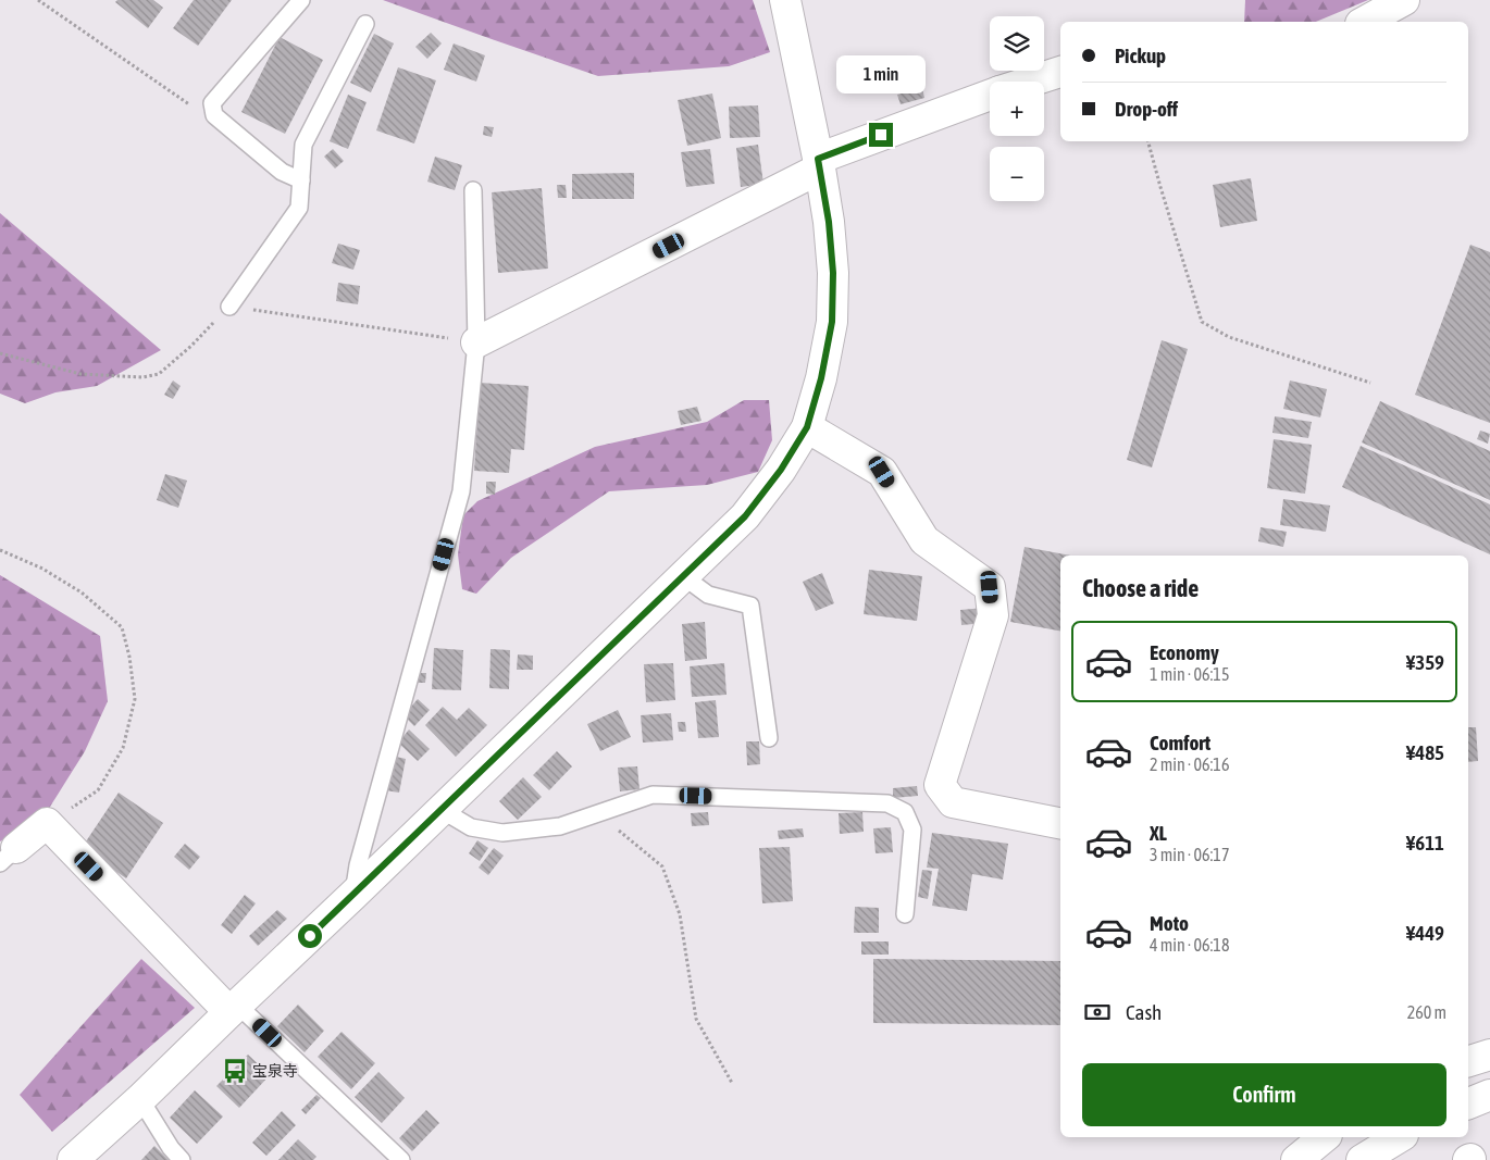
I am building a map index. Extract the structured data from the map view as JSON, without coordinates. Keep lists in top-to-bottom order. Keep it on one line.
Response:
{"places":{"bus stop":["宝泉寺"]},"page":{"map_buttons":["+","−"],"banner":["Pickup","Drop-off"],"bubble":"1 min","heading":"Choose a ride","list":[{"name":"Economy","note":"1 min · 06:15","value":"¥359"},{"name":"Comfort","note":"2 min · 06:16","value":"¥485"},{"name":"XL","note":"3 min · 06:17","value":"¥611"},{"name":"Moto","note":"4 min · 06:18","value":"¥449"}],"pay":["Cash","260 m"],"buttons":"Confirm"}}
